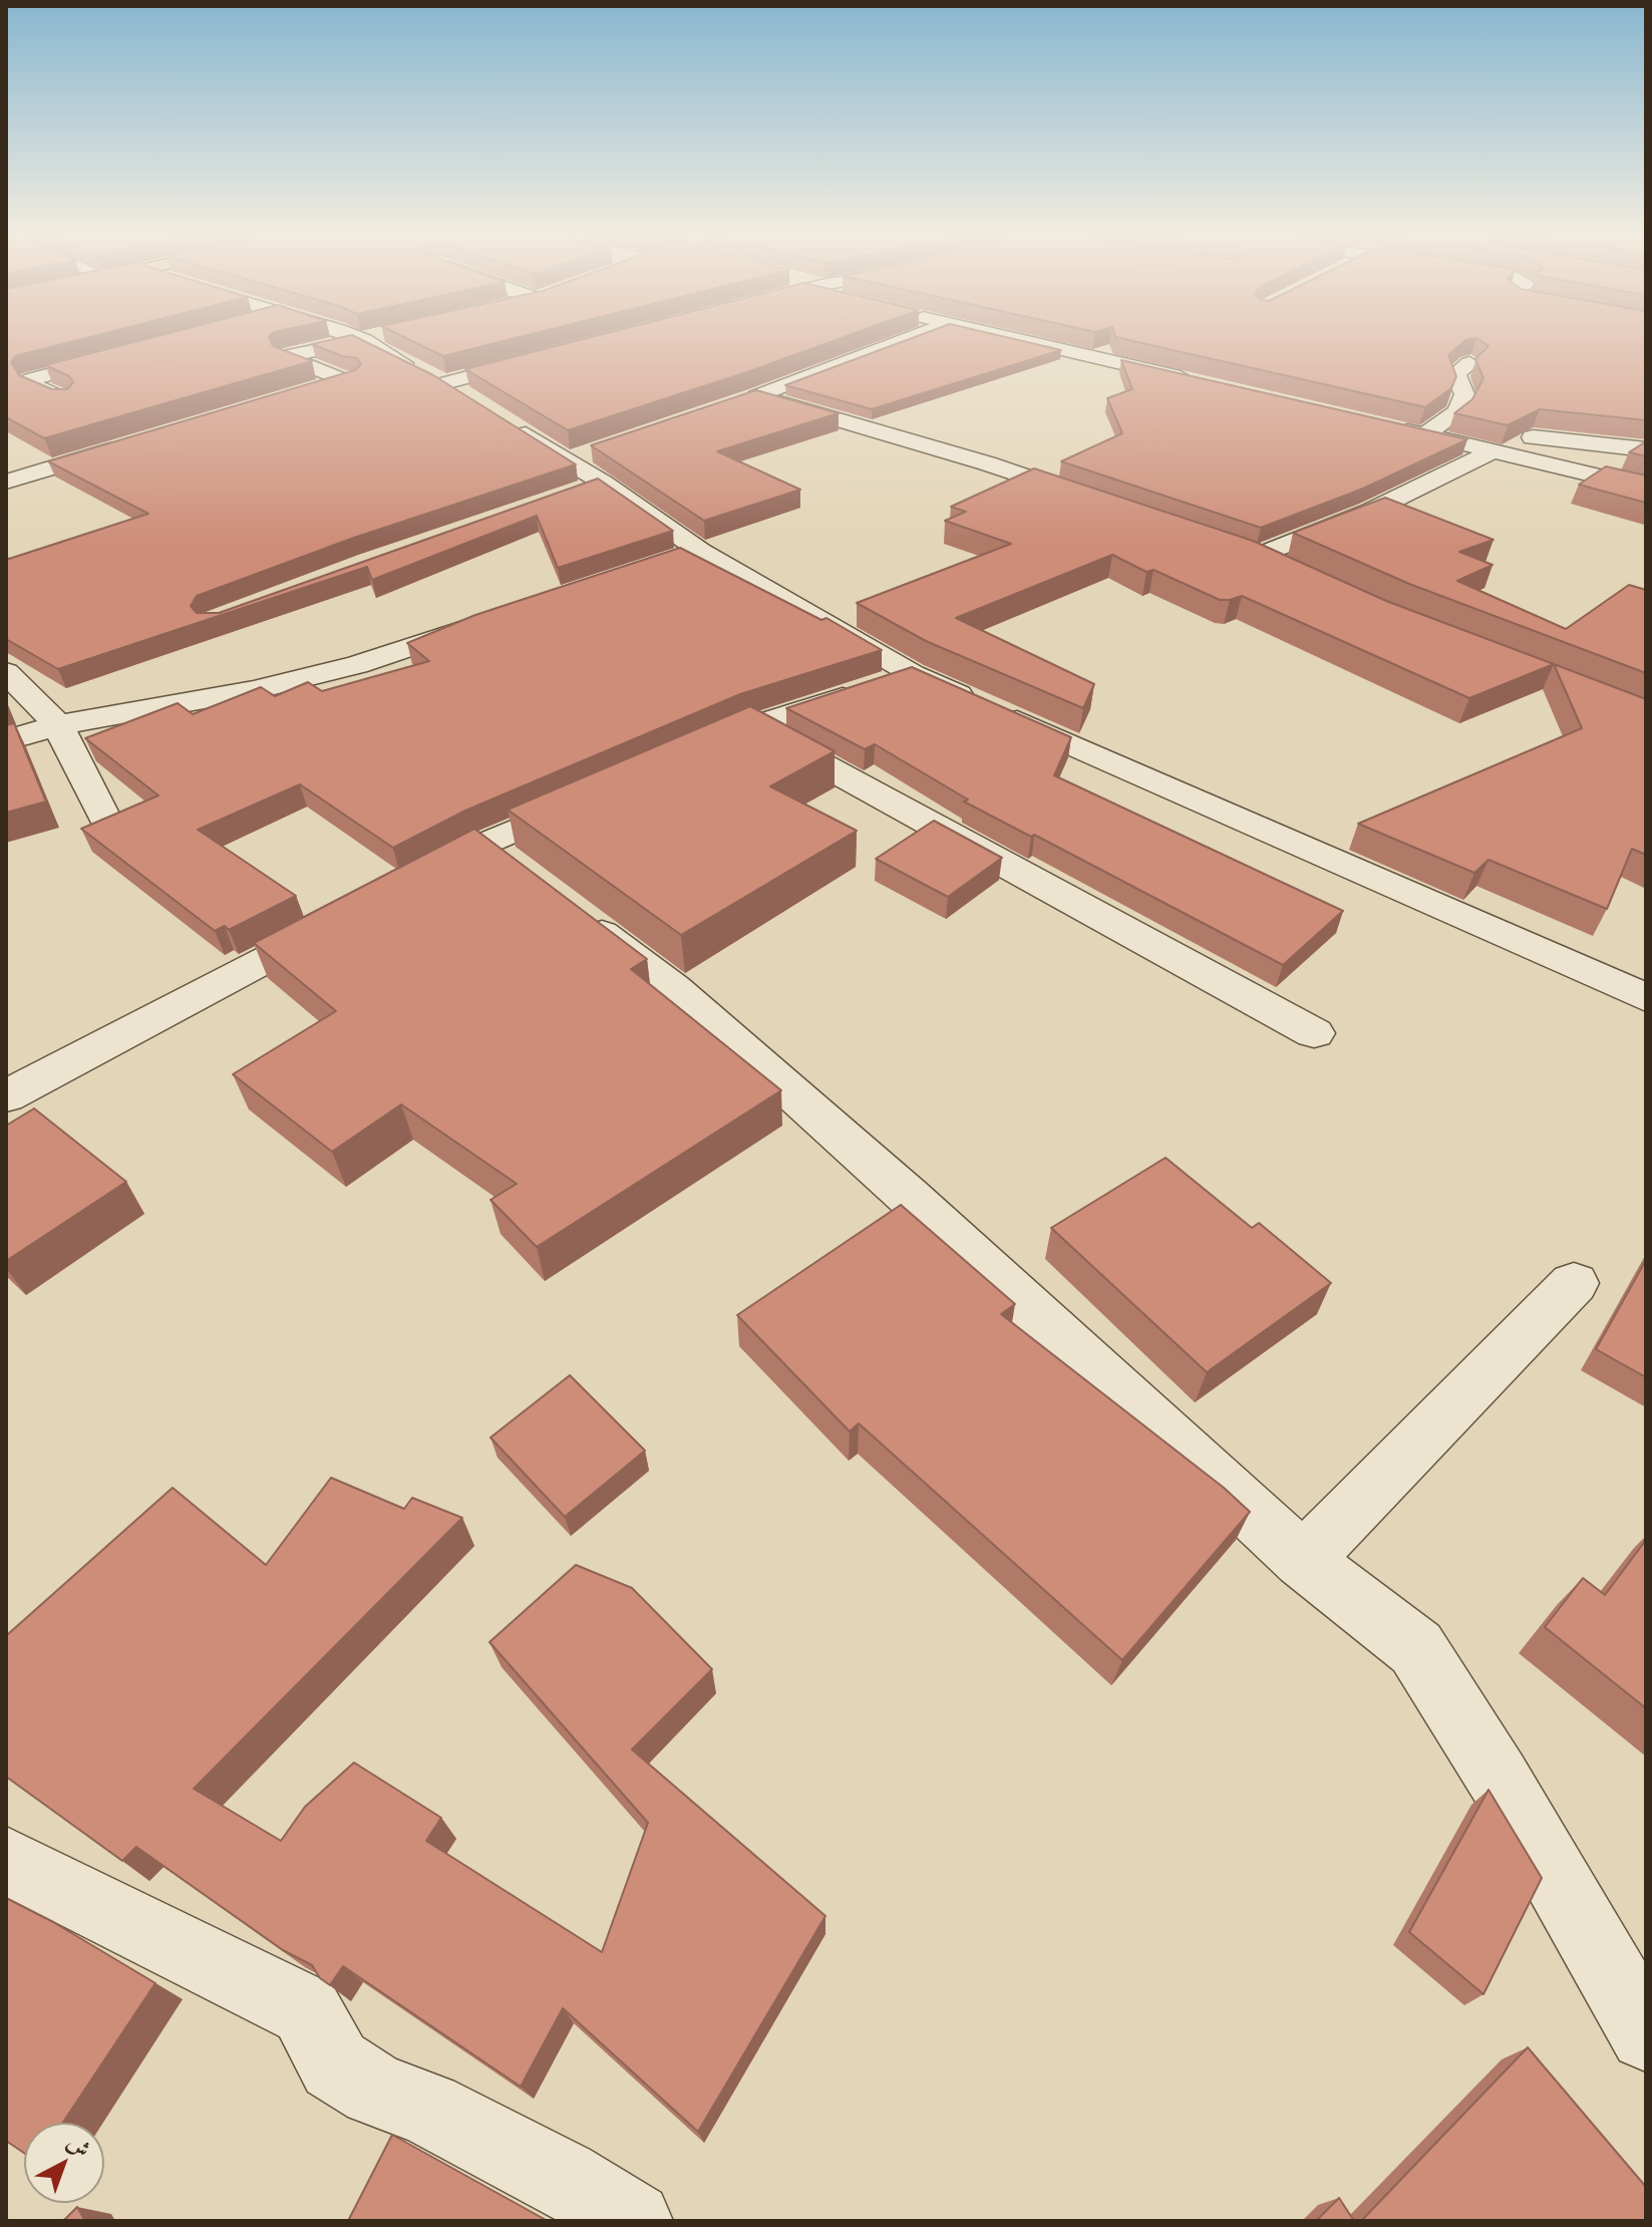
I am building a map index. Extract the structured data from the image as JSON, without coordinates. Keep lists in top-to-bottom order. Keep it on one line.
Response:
{"north":"top right"}
